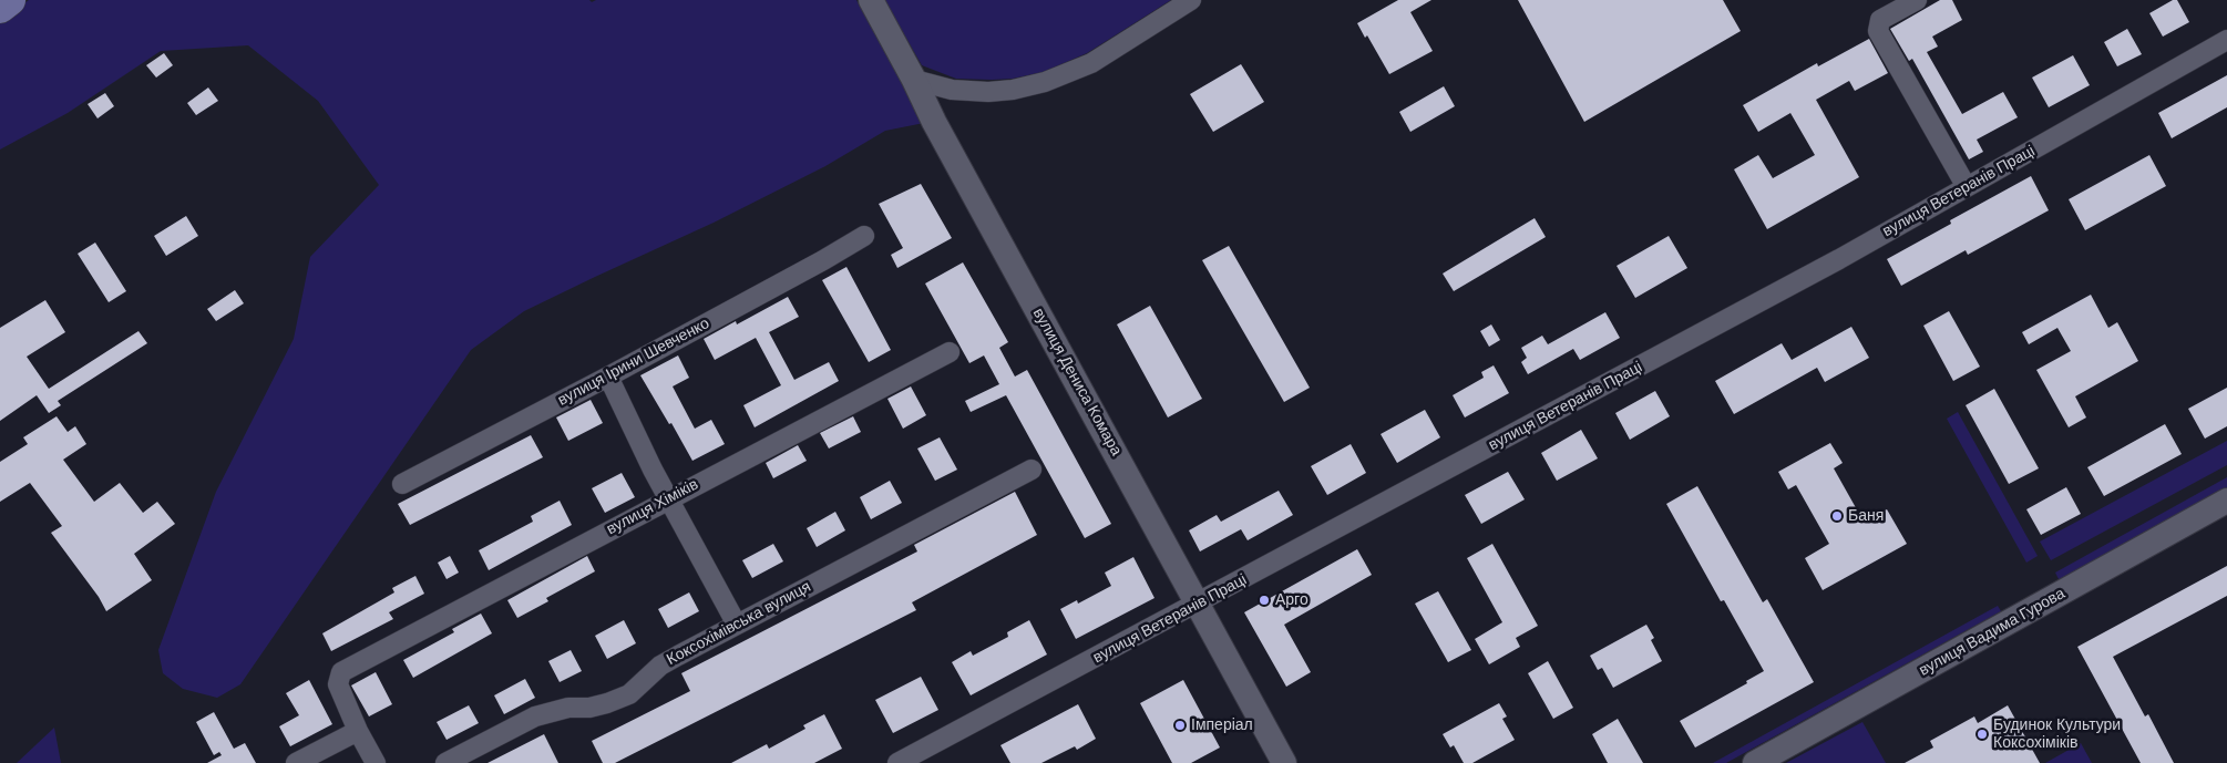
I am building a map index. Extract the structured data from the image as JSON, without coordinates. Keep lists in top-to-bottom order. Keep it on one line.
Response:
{"streets":{"street":["вулиця Ветеранів Праці","вулиця Ірини Шевченко","вулиця Дениса Комара","вулиця Хіміків","Коксохімівська вулиця","вулиця Вадима Гурова"]},"crossings":[["вулиця Ветеранів Праці","вулиця Дениса Комара"]],"places":["Баня","Арго","Імперіал","Будинок Культури Коксохіміків"]}
